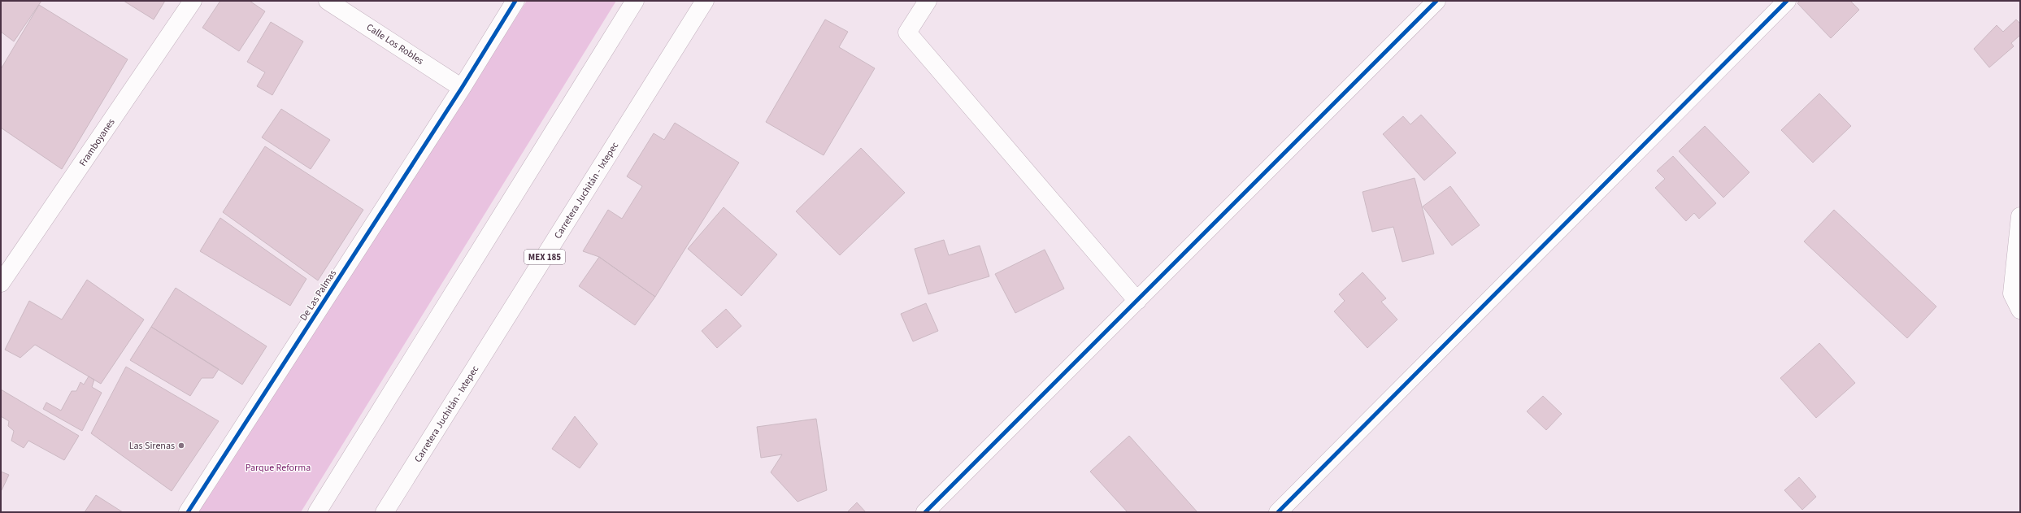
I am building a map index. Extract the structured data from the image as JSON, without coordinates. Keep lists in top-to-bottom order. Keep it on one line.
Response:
{"streets":{"street":["Calle Los Robles","Framboyanes","Carretera Juchitán - Ixtepec","MEX 185","De Las Palmas"]},"crossings":[["Calle Los Robles","De Las Palmas"]],"parks":["Parque Reforma"],"places":["Las Sirenas"]}
